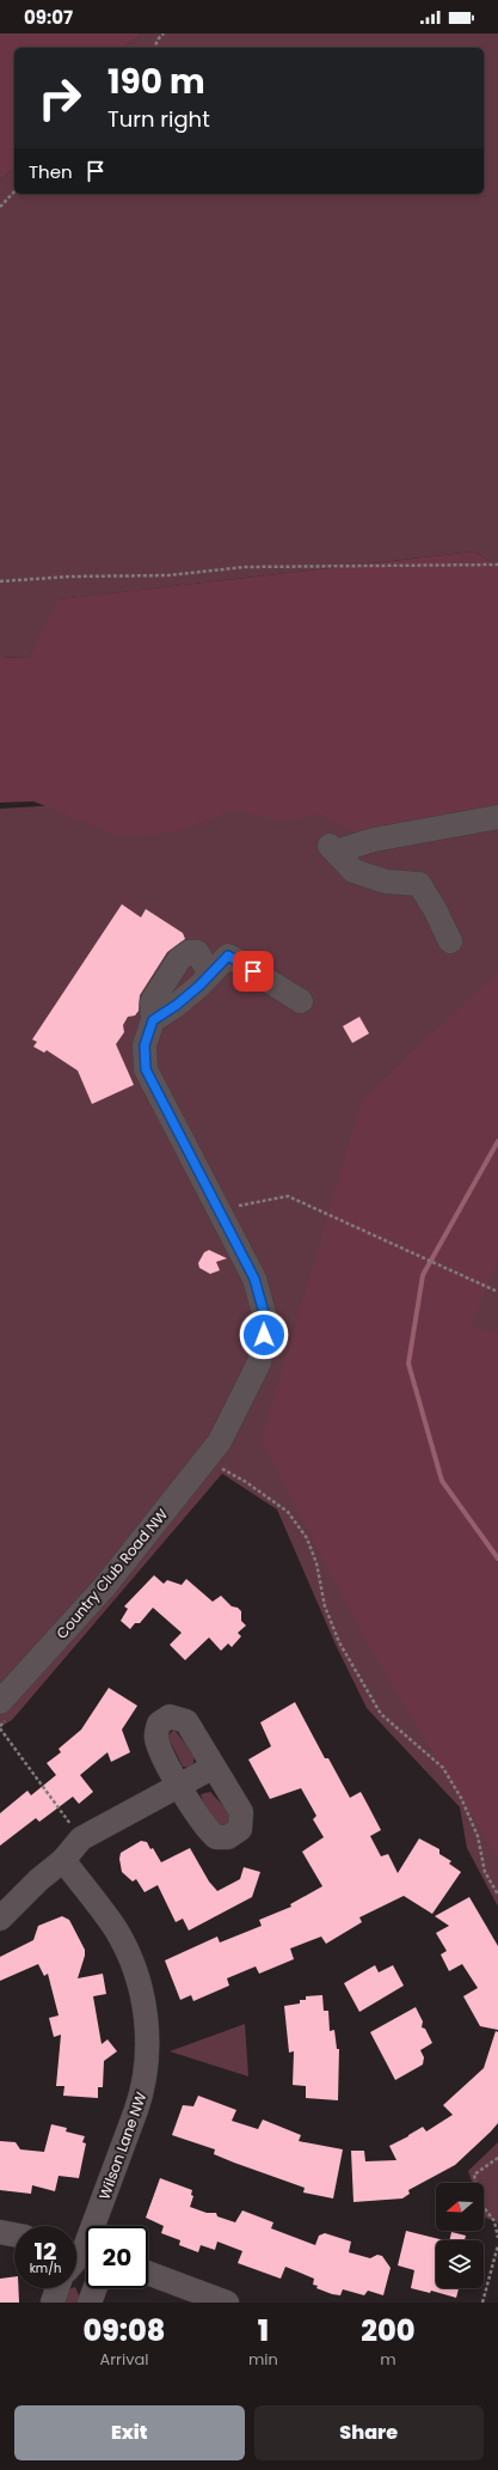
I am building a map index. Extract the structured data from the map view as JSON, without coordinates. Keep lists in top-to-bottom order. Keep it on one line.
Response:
{"streets":{"street":["Country Club Road NW","Wilson Lane NW"]},"north":"left","page":{"status":"09:07","turn":["190 m","Turn right"],"then":"Then","speed":"12 km/h","limit":"20","eta":["09:08","Arrival","1","min","200","m"],"buttons":["Exit","Share"]}}
